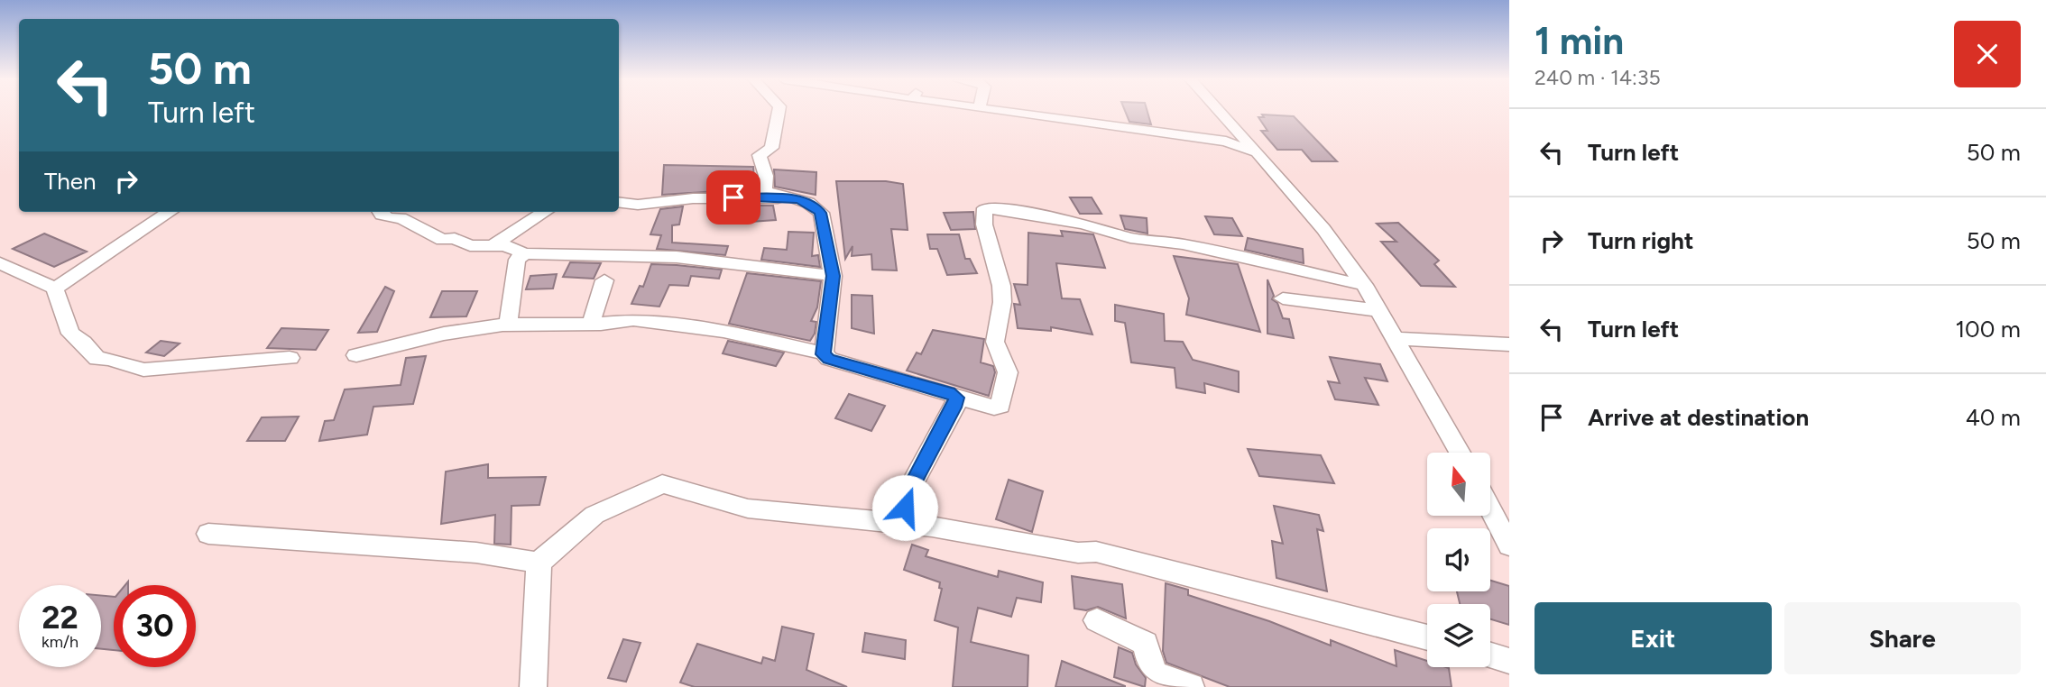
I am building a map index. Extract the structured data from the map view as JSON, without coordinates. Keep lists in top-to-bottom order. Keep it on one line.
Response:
{"north":"top","page":{"heading":["1 min","240 m · 14:35"],"turn":["50 m","Turn left"],"list":[{"name":"Turn left","value":"50 m"},{"name":"Turn right","value":"50 m"},{"name":"Turn left","value":"100 m"},{"name":"Arrive at destination","value":"40 m"}],"then":"Then","speed":"22 km/h","limit":"30","buttons":["Exit","Share"]}}
